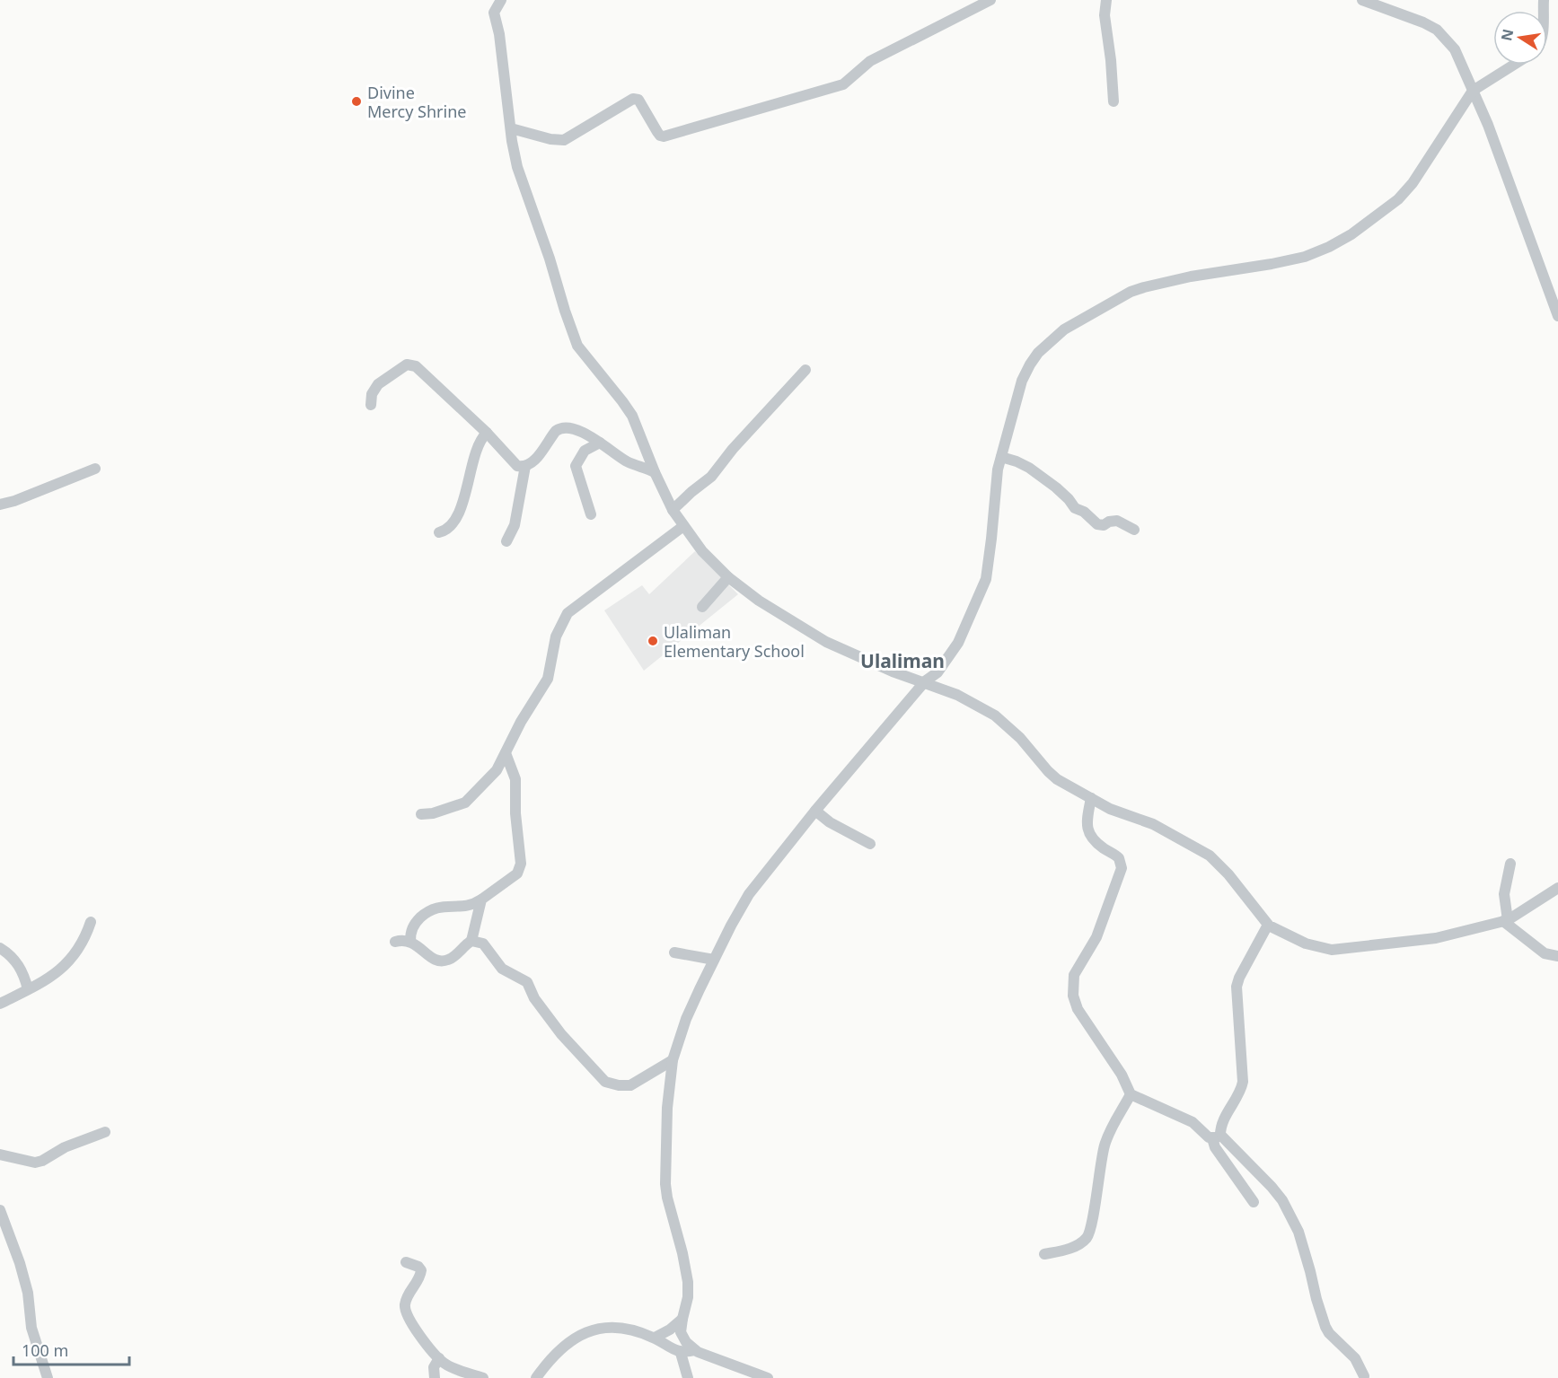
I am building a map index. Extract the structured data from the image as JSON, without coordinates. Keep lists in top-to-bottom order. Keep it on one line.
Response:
{"districts":["Ulaliman"],"places":["Divine Mercy Shrine","Ulaliman Elementary School"],"scale_bar":"100 m","north":"left"}
